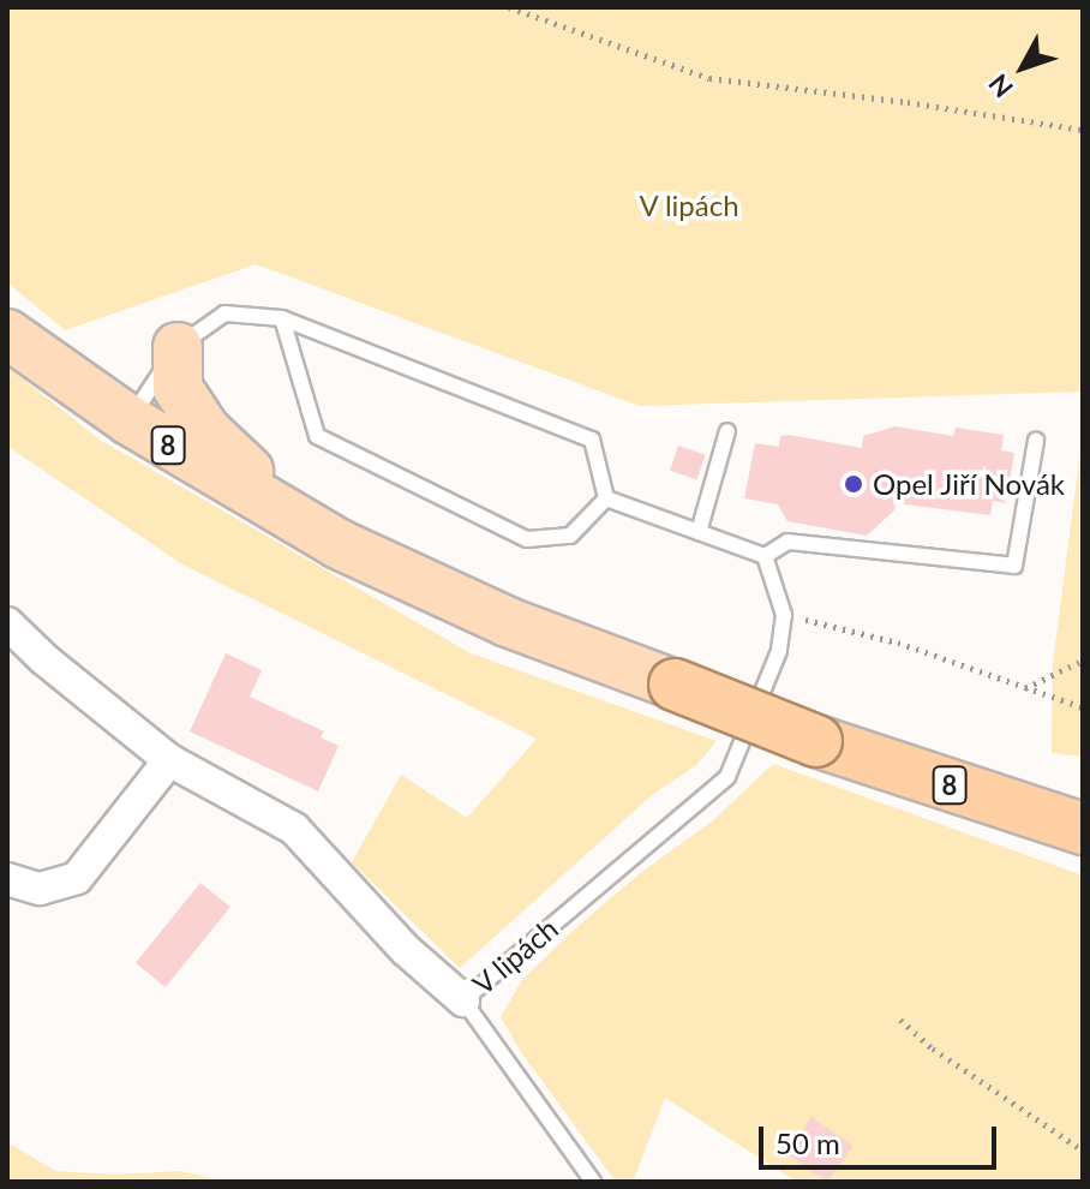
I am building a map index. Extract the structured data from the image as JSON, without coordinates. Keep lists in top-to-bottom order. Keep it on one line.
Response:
{"streets":{"highway":["8"],"street":["V lipách"]},"parks":["V lipách"],"places":["Opel Jiří Novák"],"scale_bar":"50 m","north":"bottom left"}
